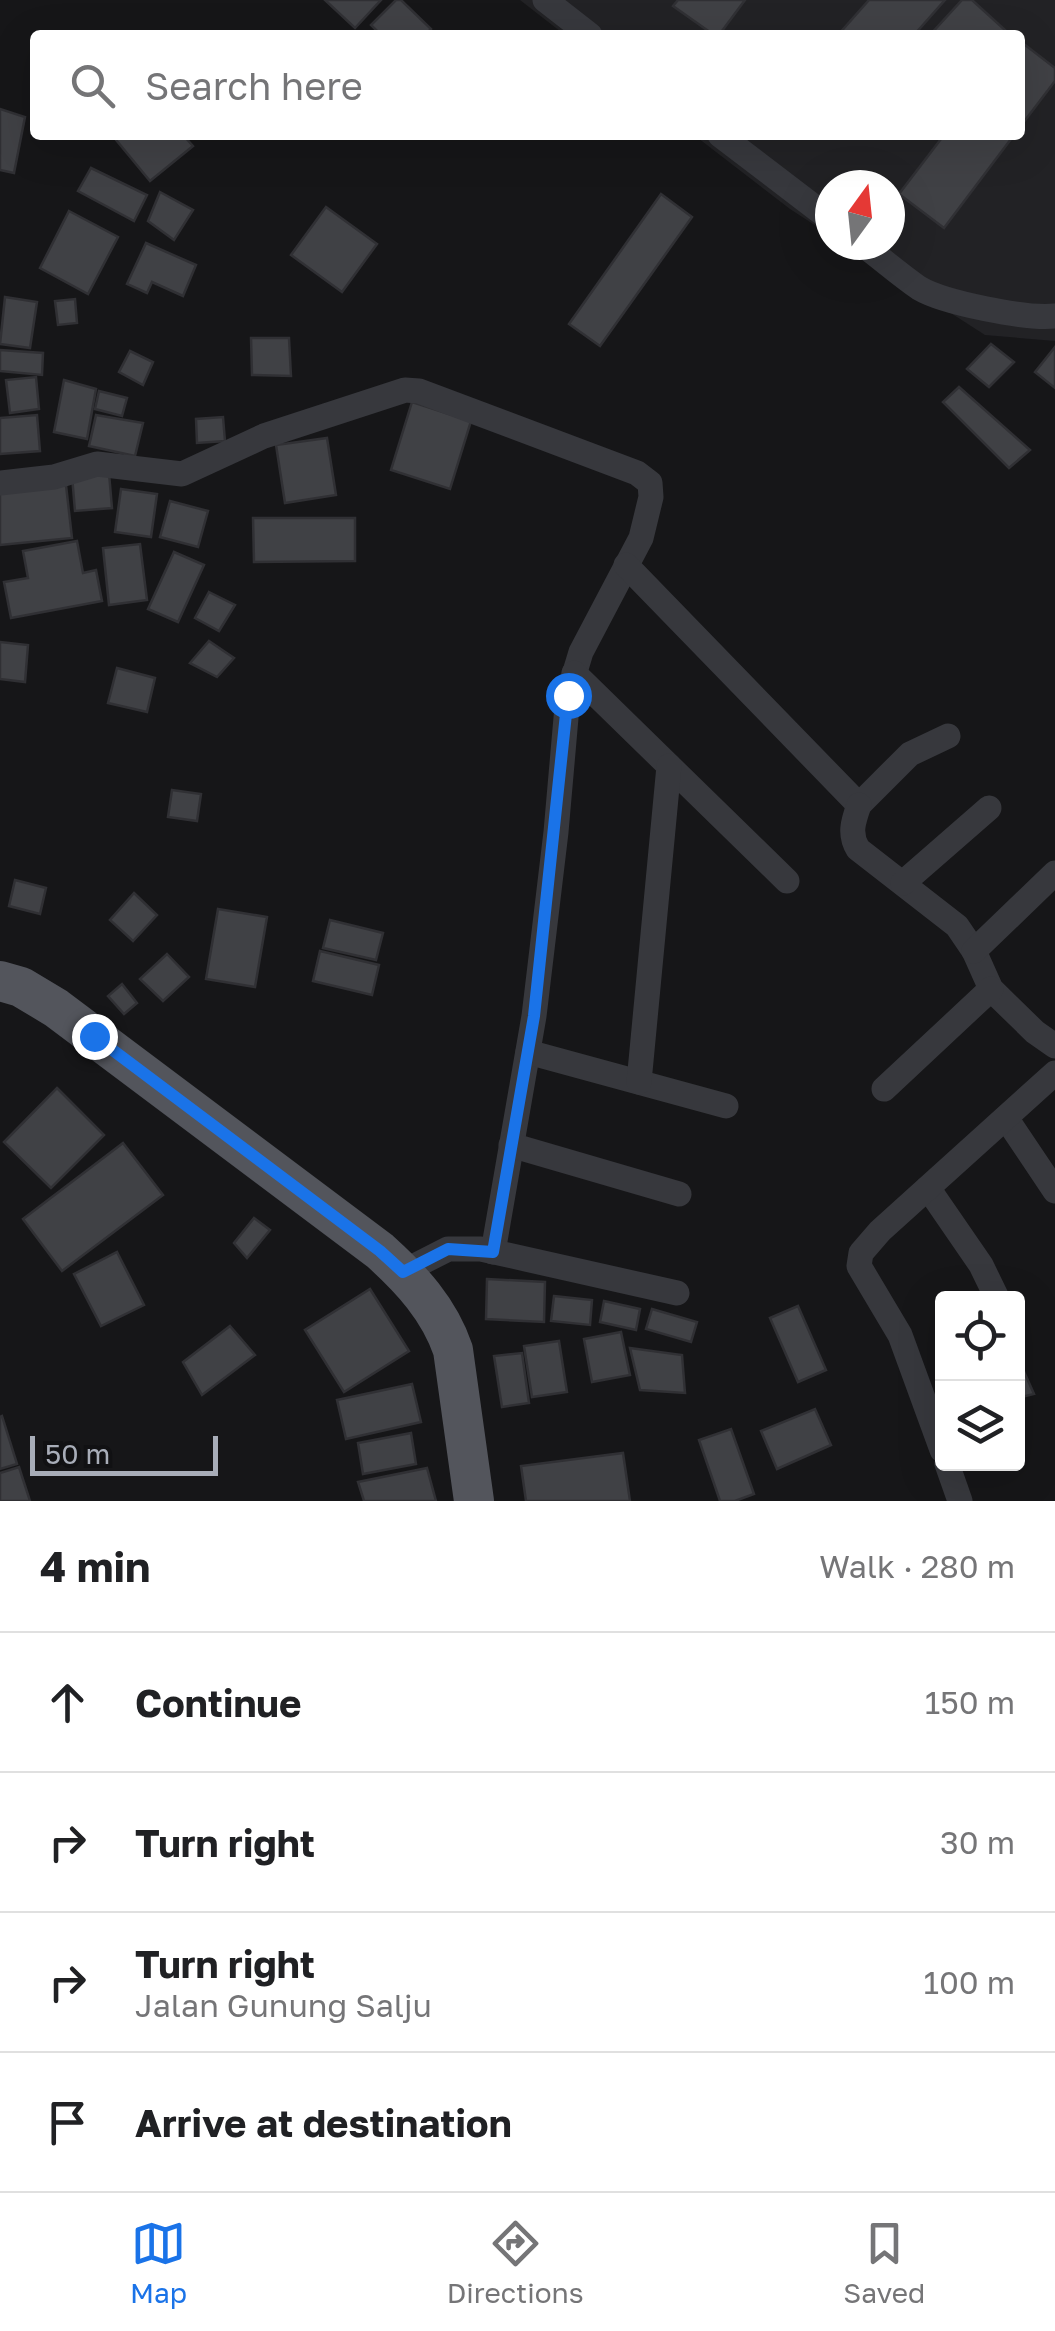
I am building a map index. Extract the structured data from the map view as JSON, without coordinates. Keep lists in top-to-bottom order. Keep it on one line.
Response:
{"scale_bar":"50 m","north":"top","page":{"search":"Search here","scale":"50 m","heading":["4 min","Walk · 280 m"],"list":[["Continue","150 m"],["Turn right","30 m"],["Turn right","Jalan Gunung Salju","100 m"],"Arrive at destination"],"nav":["Map","Directions","Saved"]}}
